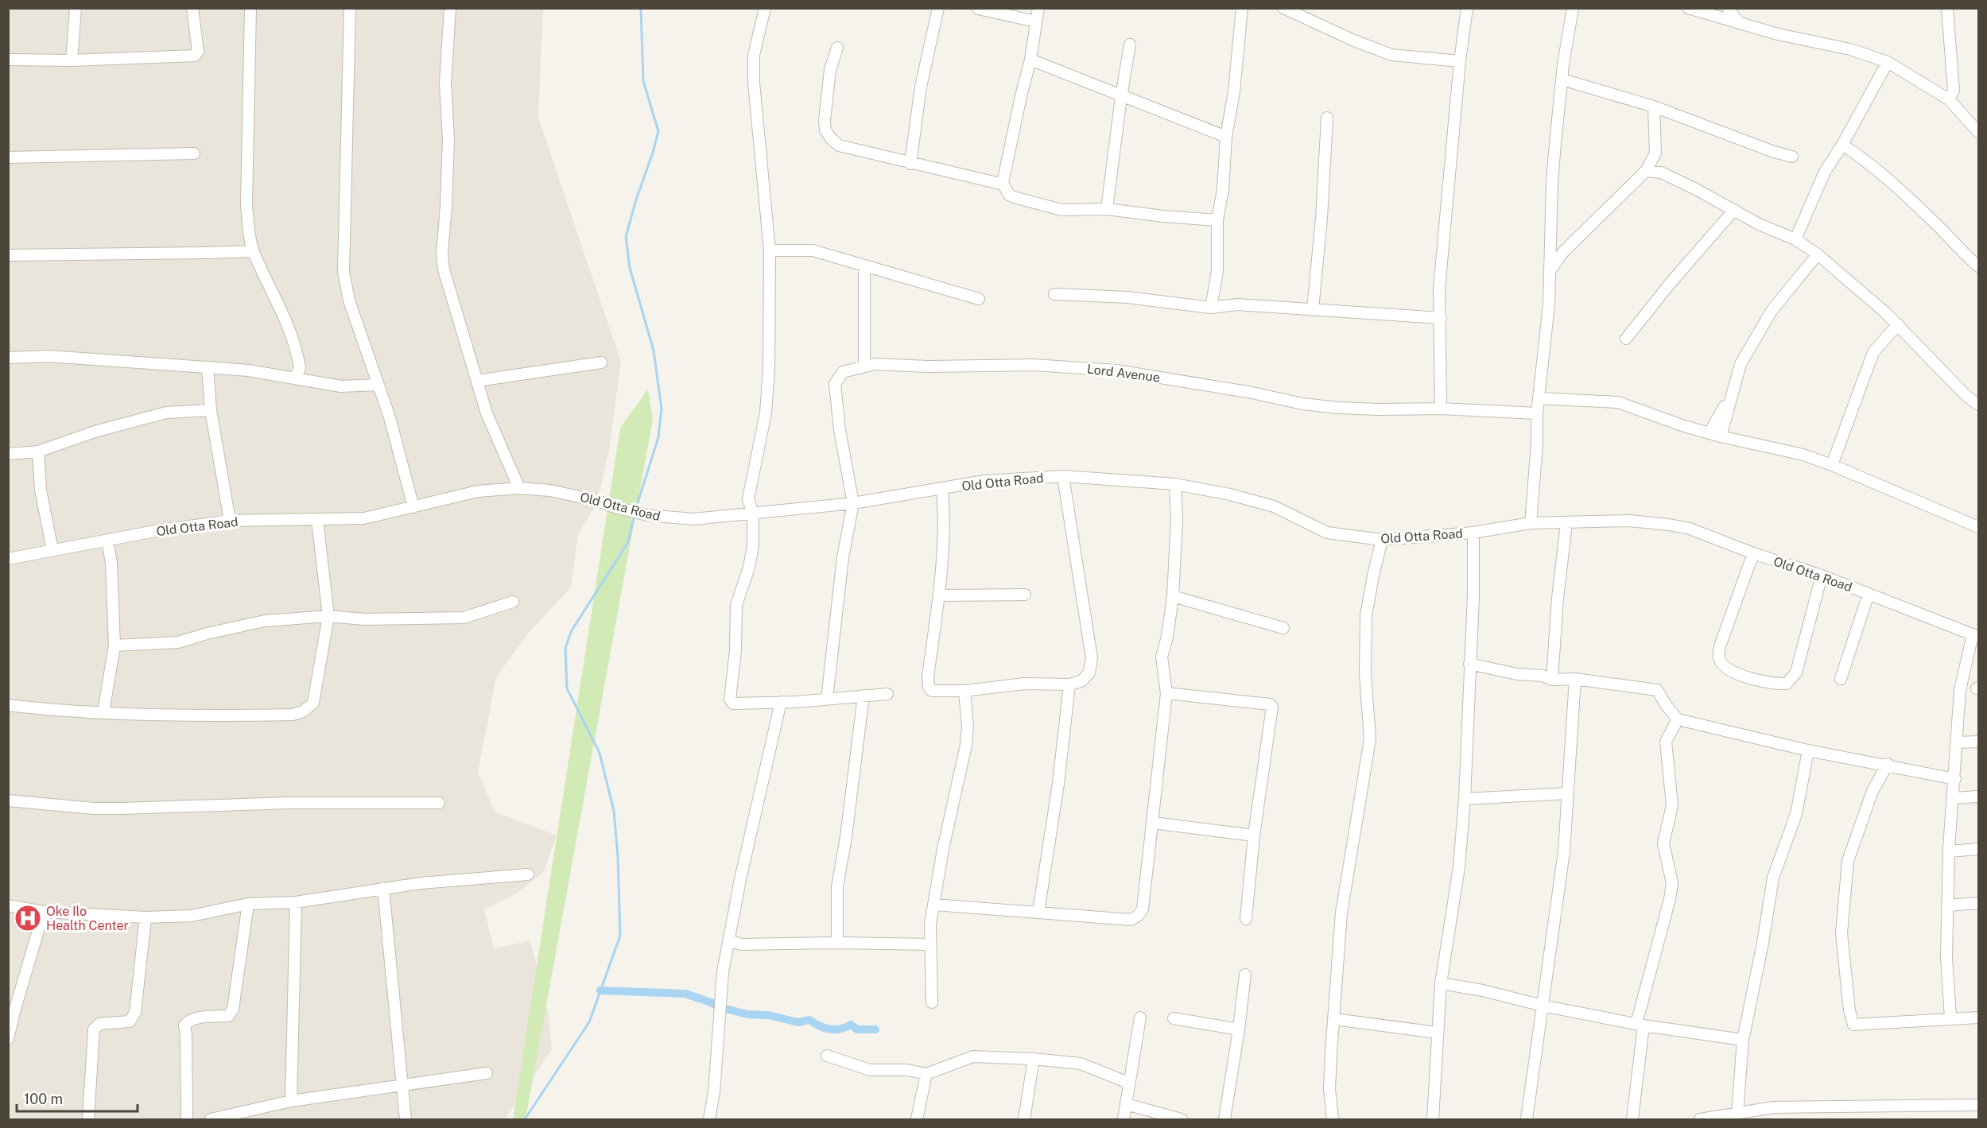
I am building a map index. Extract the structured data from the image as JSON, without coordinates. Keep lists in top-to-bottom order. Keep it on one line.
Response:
{"streets":{"street":["Lord Avenue","Old Otta Road"]},"crossings":[["Lord Avenue","Old Otta Road"]],"places":{"hospital":["Oke Ilo Health Center"]},"scale_bar":"100 m"}
